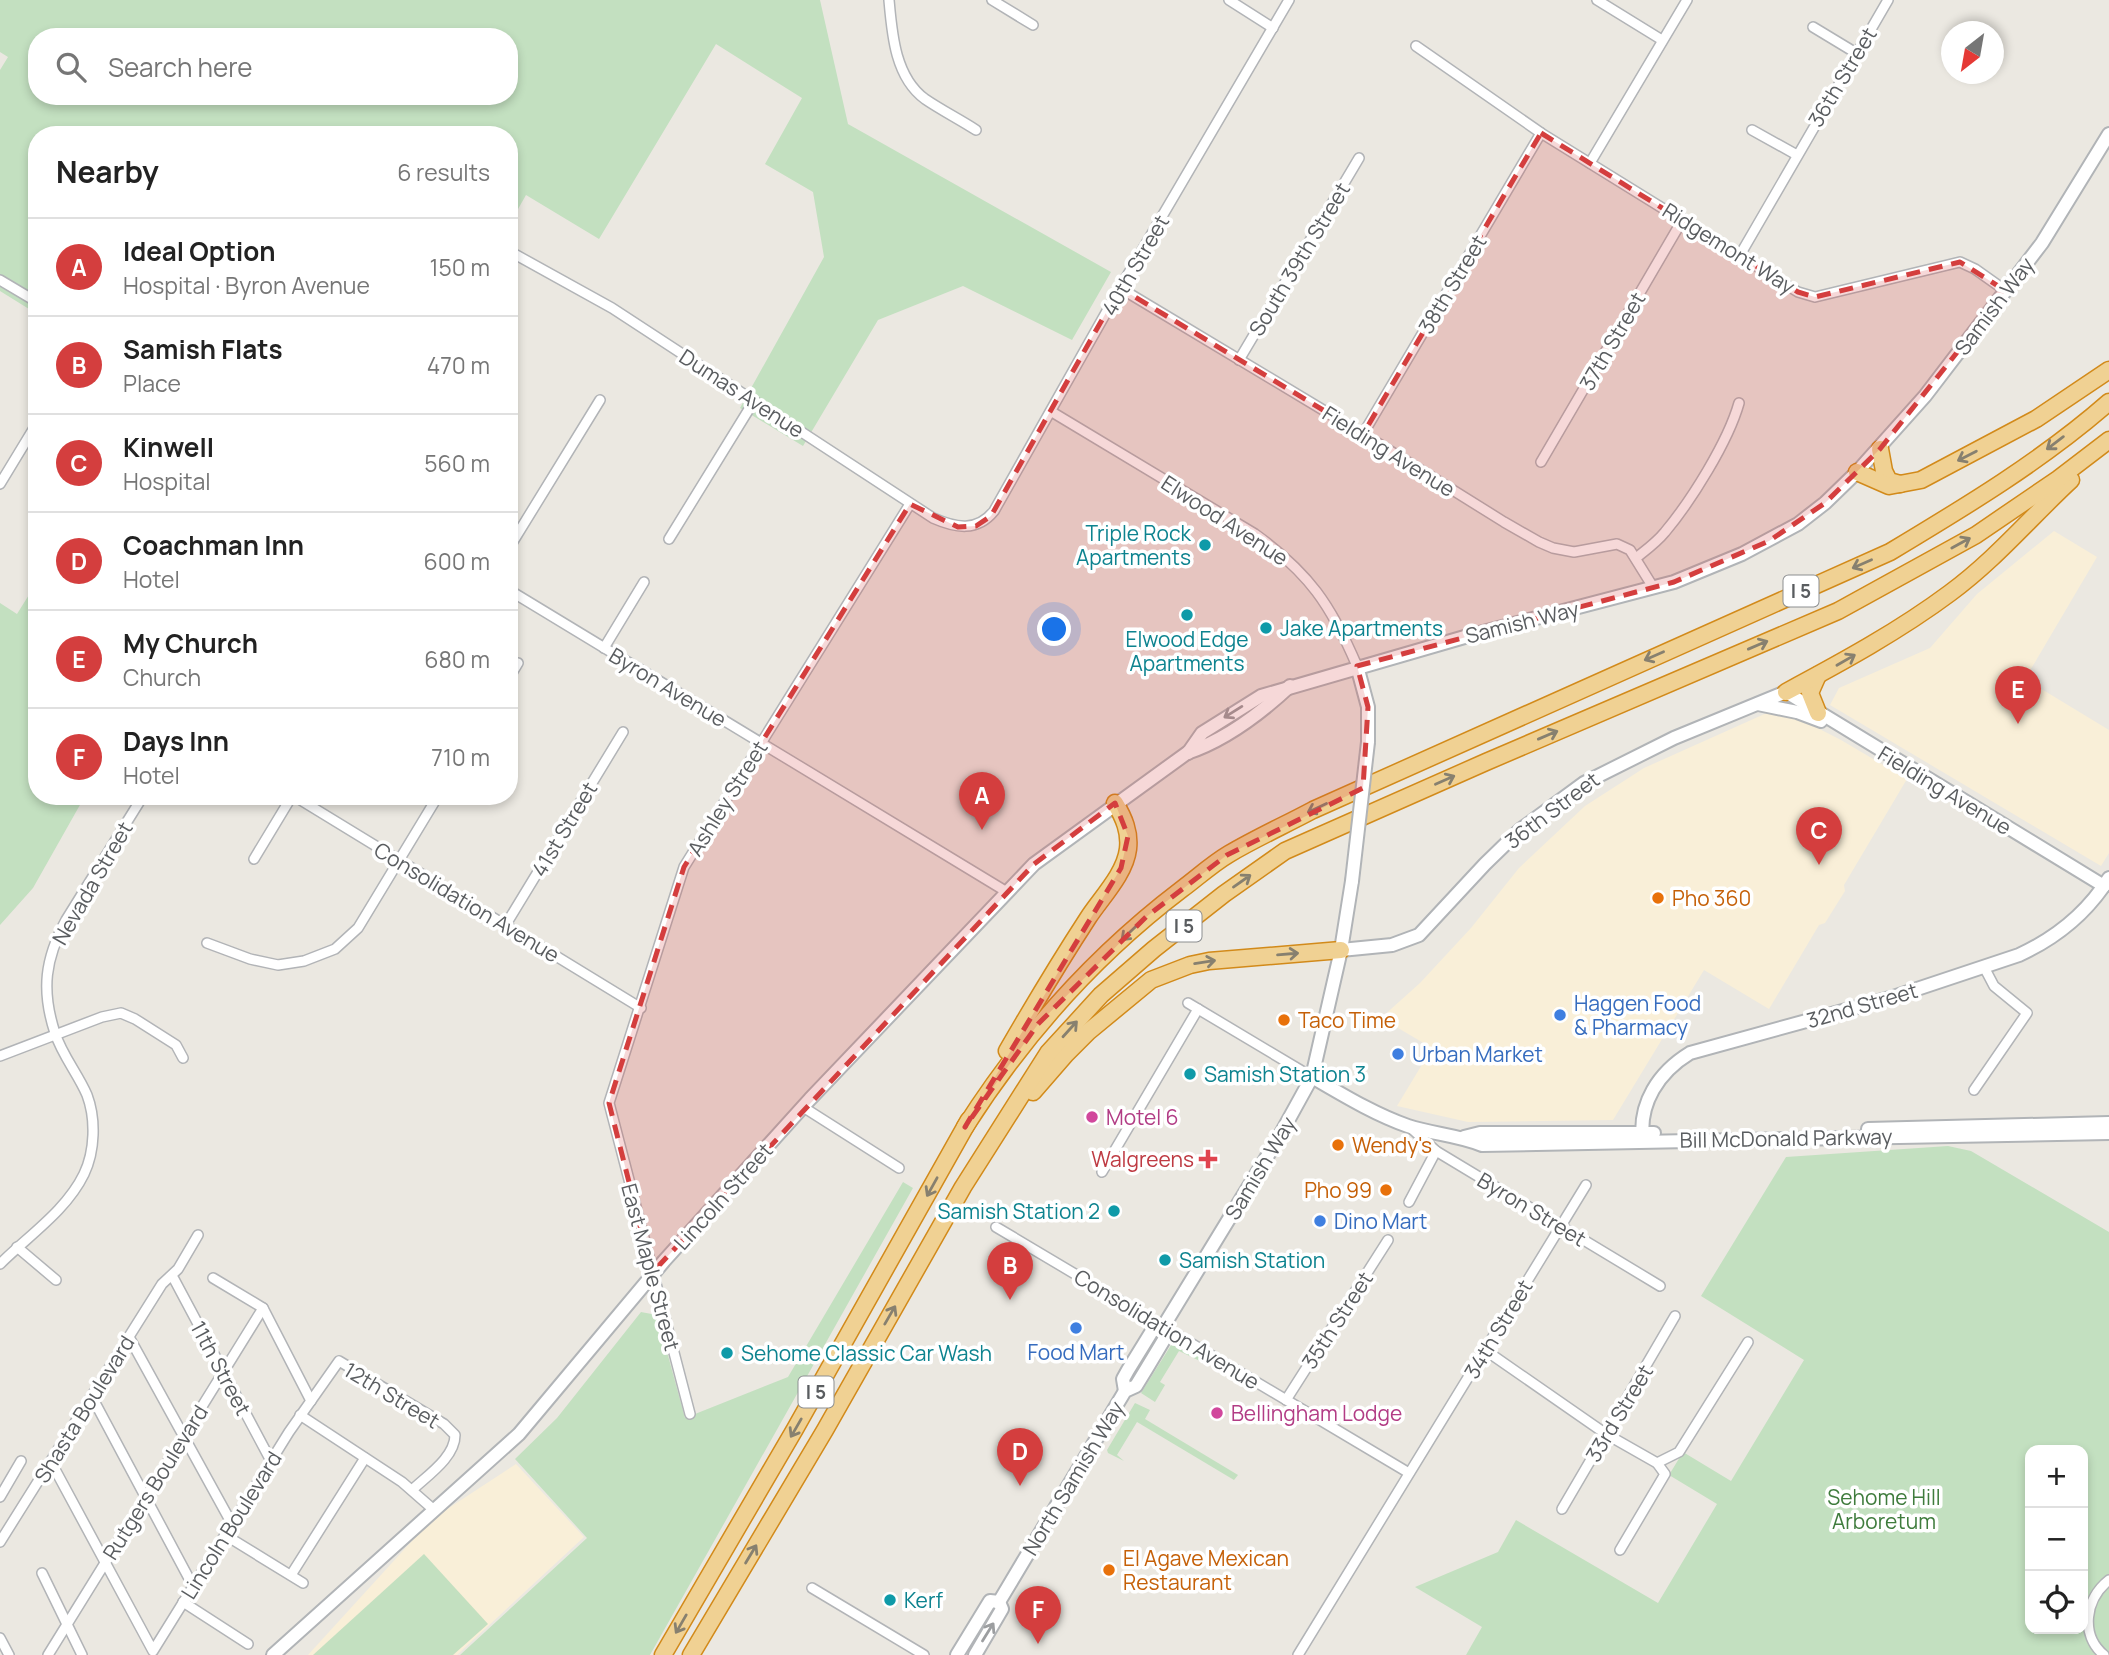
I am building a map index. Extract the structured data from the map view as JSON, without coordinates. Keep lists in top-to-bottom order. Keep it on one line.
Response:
{"streets":{"highway":["I 5"],"main road":["36th Street","Samish Way","Fielding Avenue","32nd Street","Bill McDonald Parkway","Lincoln Street","North Samish Way"],"street":["Ridgemont Way","South 39th Street","40th Street","38th Street","37th Street","Dumas Avenue","Elwood Avenue","Byron Avenue","Ashley Street","41st Street","Nevada Street","Consolidation Avenue","Byron Street","East Maple Street","35th Street","34th Street","11th Street","12th Street","Shasta Boulevard","33rd Street","Rutgers Boulevard","Lincoln Boulevard"]},"crossings":[["36th Street","Ridgemont Way"],["36th Street","Samish Way"],["36th Street","Fielding Avenue"],["Ridgemont Way","38th Street"],["Ridgemont Way","Samish Way"],["Ridgemont Way","37th Street"],["South 39th Street","Fielding Avenue"],["40th Street","Dumas Avenue"],["40th Street","Fielding Avenue"],["40th Street","Elwood Avenue"],["38th Street","Fielding Avenue"],["Samish Way","Elwood Avenue"],["Samish Way","Consolidation Avenue"],["Samish Way","Bill McDonald Parkway"],["Samish Way","Lincoln Street"],["Samish Way","North Samish Way"],["Dumas Avenue","Ashley Street"],["Fielding Avenue","32nd Street"],["Elwood Avenue","Lincoln Street"],["Byron Avenue","Ashley Street"],["Byron Avenue","Lincoln Street"],["Ashley Street","Consolidation Avenue"],["Ashley Street","East Maple Street"],["41st Street","Consolidation Avenue"],["Consolidation Avenue","35th Street"],["Consolidation Avenue","34th Street"],["Consolidation Avenue","North Samish Way"],["32nd Street","Bill McDonald Parkway"],["Bill McDonald Parkway","Byron Street"],["Lincoln Street","East Maple Street"],["Byron Street","34th Street"],["11th Street","Shasta Boulevard"],["11th Street","Rutgers Boulevard"],["11th Street","Lincoln Boulevard"],["12th Street","Lincoln Boulevard"],["Rutgers Boulevard","Lincoln Boulevard"]],"parks":["Sehome Hill Arboretum"],"places":{"other":["Triple Rock Apartments","Elwood Edge Apartments","Jake Apartments","Pho 360","Haggen Food & Pharmacy","Taco Time","Urban Market","Samish Station 3","Motel 6","Wendy's","Pho 99","Samish Station 2","Dino Mart","Samish Station","Food Mart","Sehome Classic Car Wash","Bellingham Lodge","El Agave Mexican Restaurant","Kerf"],"health":["Walgreens"]},"north":"bottom left","page":{"search":"Search here","heading":["Nearby","6 results"],"list":[{"mark":"A","name":"Ideal Option","note":"Hospital · Byron Avenue","value":"150 m"},{"mark":"B","name":"Samish Flats","note":"Place","value":"470 m"},{"mark":"C","name":"Kinwell","note":"Hospital","value":"560 m"},{"mark":"D","name":"Coachman Inn","note":"Hotel","value":"600 m"},{"mark":"E","name":"My Church","note":"Church","value":"680 m"},{"mark":"F","name":"Days Inn","note":"Hotel","value":"710 m"}],"pins":["E","A","C","B","D","F"],"map_buttons":["+","−"]}}
